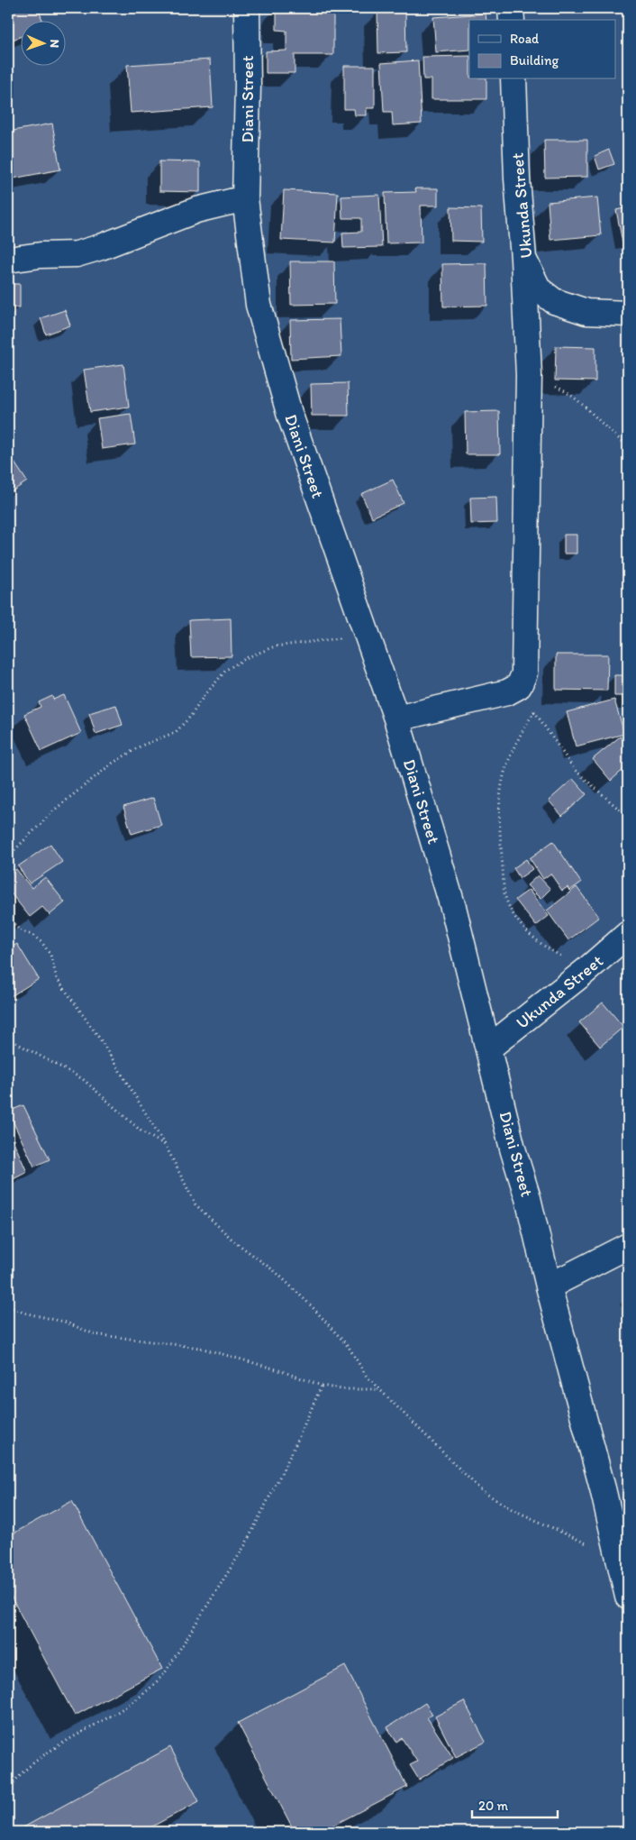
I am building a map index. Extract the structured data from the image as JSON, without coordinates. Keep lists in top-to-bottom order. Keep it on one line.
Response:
{"streets":{"street":["Diani Street","Ukunda Street"]},"crossings":[["Diani Street","Ukunda Street"]],"legend":["Road","Building"],"scale_bar":"20 m","north":"right"}
